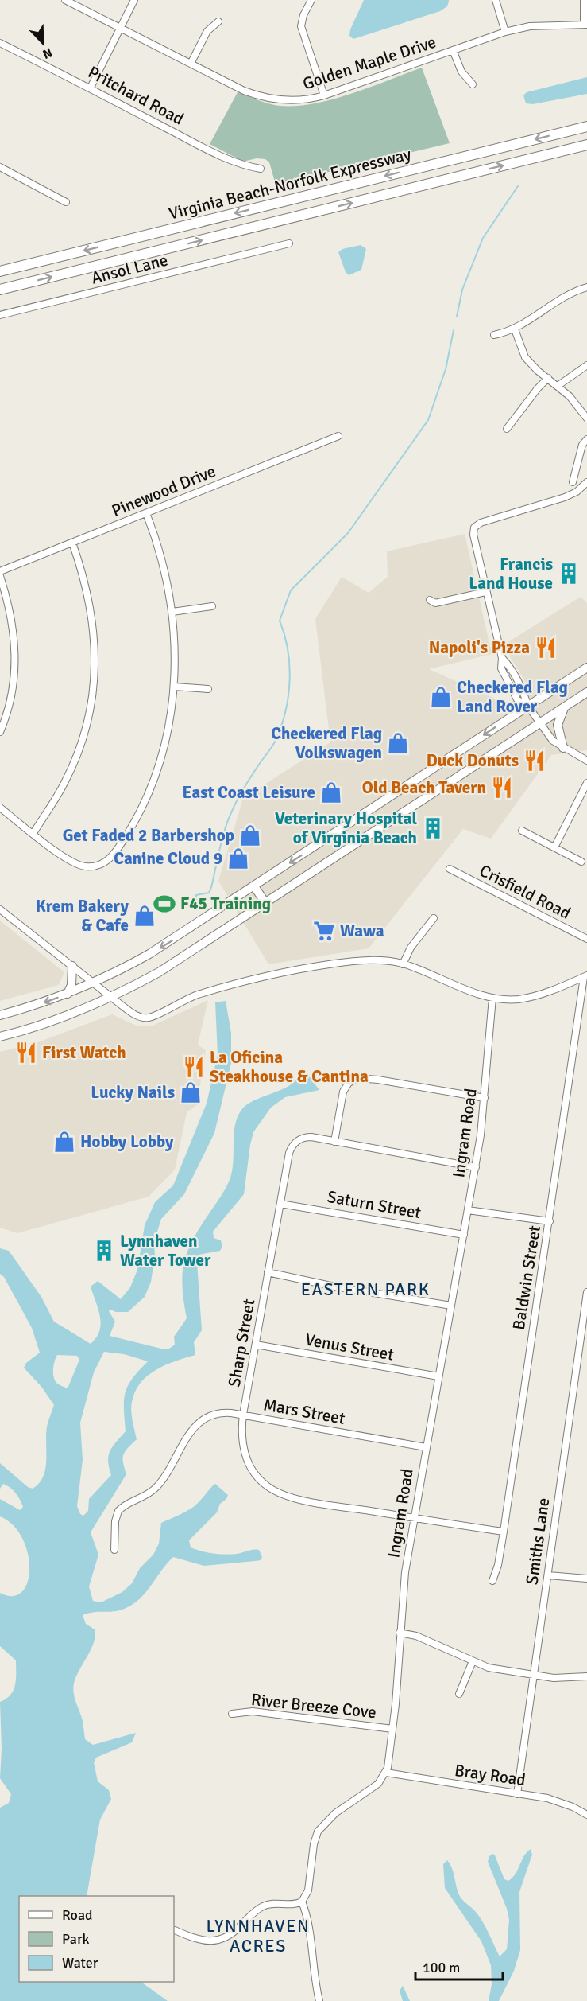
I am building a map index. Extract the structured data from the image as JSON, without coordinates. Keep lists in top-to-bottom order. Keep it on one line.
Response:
{"streets":{"highway":["Virginia Beach-Norfolk Expressway"],"street":["Golden Maple Drive","Pritchard Road","Ansol Lane","Pinewood Drive","Crisfield Road","Ingram Road","Saturn Street","Baldwin Street","Sharp Street","Venus Street","Mars Street","Smiths Lane","River Breeze Cove","Bray Road"]},"crossings":[["Ingram Road","Saturn Street"],["Ingram Road","Sharp Street"],["Ingram Road","Venus Street"],["Ingram Road","Mars Street"],["Ingram Road","River Breeze Cove"],["Ingram Road","Bray Road"],["Saturn Street","Sharp Street"],["Baldwin Street","Sharp Street"],["Sharp Street","Venus Street"],["Sharp Street","Mars Street"],["Smiths Lane","Bray Road"]],"districts":["EASTERN PARK","LYNNHAVEN ACRES"],"places":{"building":["Francis Land House","Veterinary Hospital of Virginia Beach","Lynnhaven Water Tower"],"restaurant":["Napoli's Pizza","Duck Donuts","Old Beach Tavern","First Watch","La Oficina Steakhouse & Cantina"],"shop":["Checkered Flag Land Rover","Checkered Flag Volkswagen","East Coast Leisure","Get Faded 2 Barbershop","Canine Cloud 9","Krem Bakery & Cafe","Lucky Nails","Hobby Lobby"],"sports":["F45 Training"],"supermarket":["Wawa"]},"legend":["Road","Park","Water"],"scale_bar":"100 m","north":"bottom right"}
